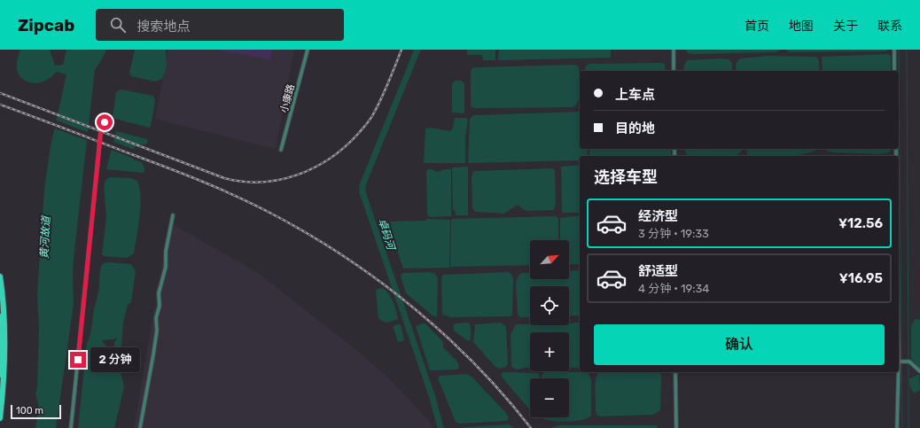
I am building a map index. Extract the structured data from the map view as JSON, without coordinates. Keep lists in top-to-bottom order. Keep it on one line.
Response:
{"streets":{"street":["小康路"]},"water":["卓码河","黄河故道"],"scale_bar":"100 m","north":"top right","page":{"header":"Zipcab","search":"搜索地点","nav":["首页","地图","关于","联系"],"banner":["上车点","目的地"],"heading":"选择车型","list":[{"name":"经济型","note":"3 分钟 · 19:33","value":"¥12.56"},{"name":"舒适型","note":"4 分钟 · 19:34","value":"¥16.95"}],"map_buttons":["+","−"],"buttons":"确认","bubble":"2 分钟","scale":"100 m"}}
